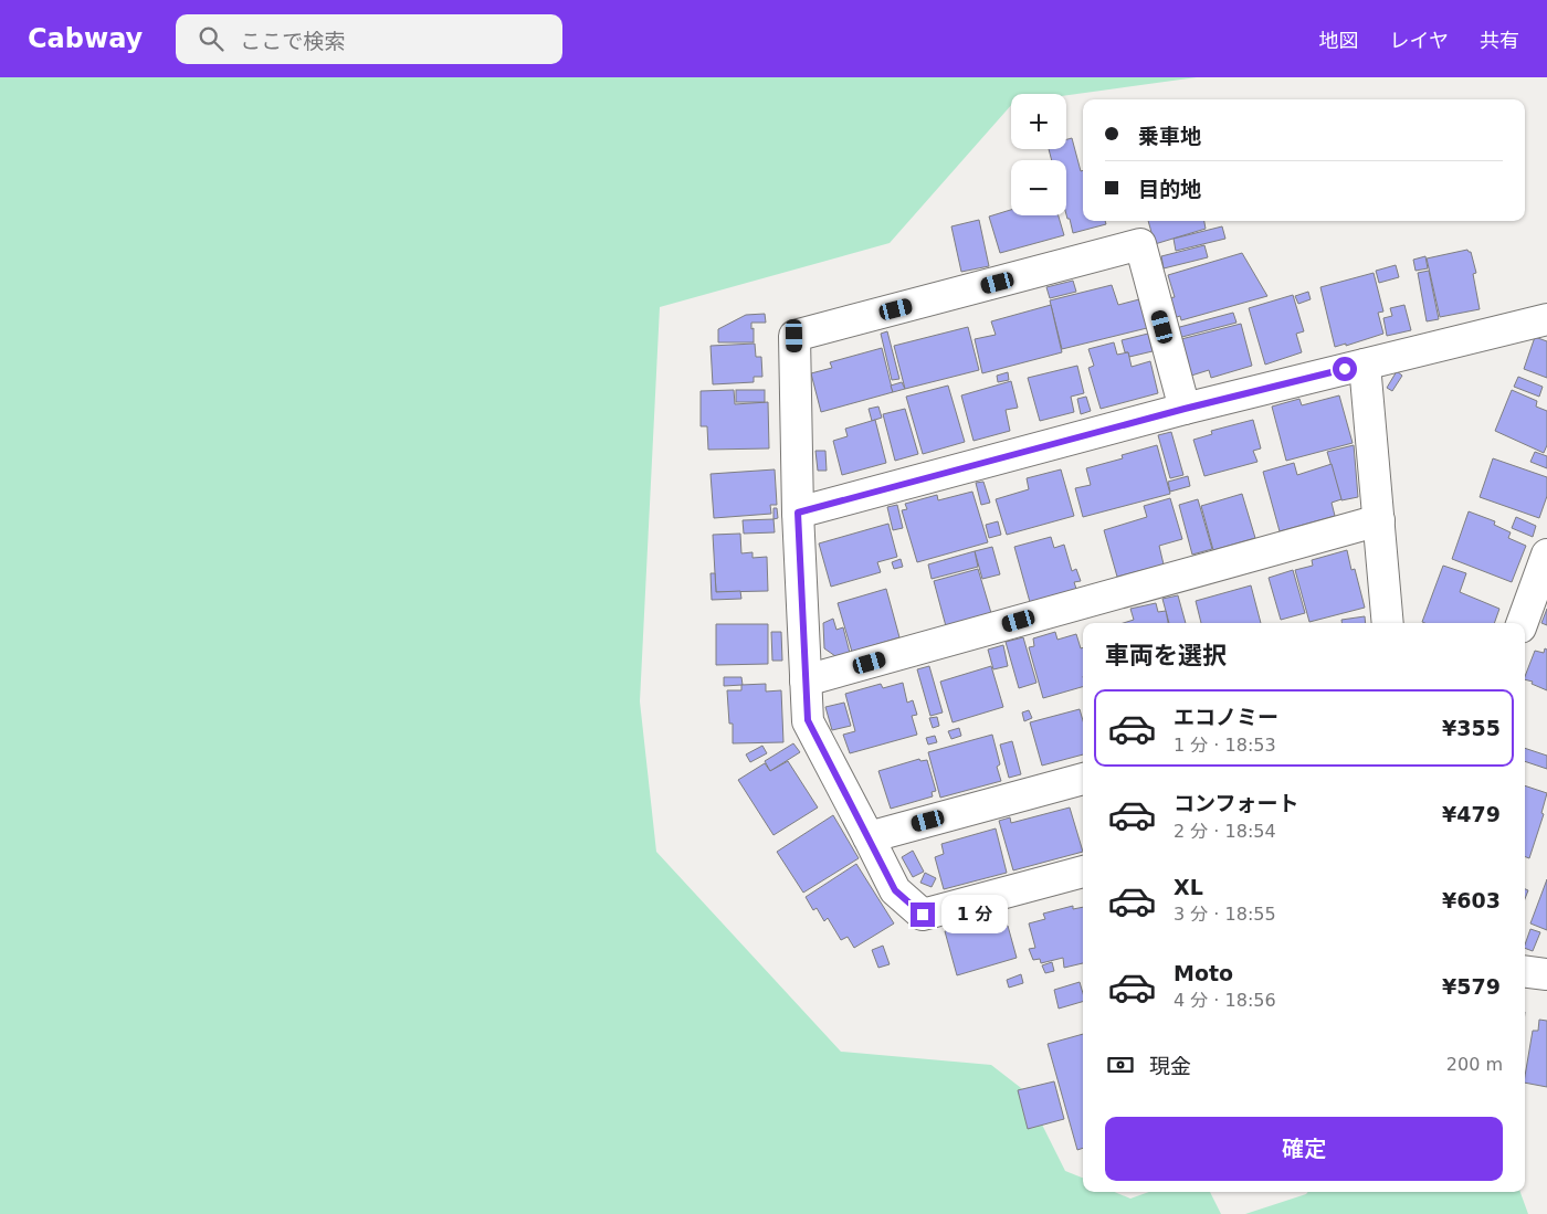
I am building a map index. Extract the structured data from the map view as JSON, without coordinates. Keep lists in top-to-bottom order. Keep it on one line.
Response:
{"page":{"header":"Cabway","search":"ここで検索","nav":["地図","レイヤ","共有"],"map_buttons":["+","−"],"banner":["乗車地","目的地"],"heading":"車両を選択","list":[{"name":"エコノミー","note":"1 分 · 18:53","value":"¥355"},{"name":"コンフォート","note":"2 分 · 18:54","value":"¥479"},{"name":"XL","note":"3 分 · 18:55","value":"¥603"},{"name":"Moto","note":"4 分 · 18:56","value":"¥579"}],"bubble":"1 分","pay":["現金","200 m"],"buttons":"確定"}}
